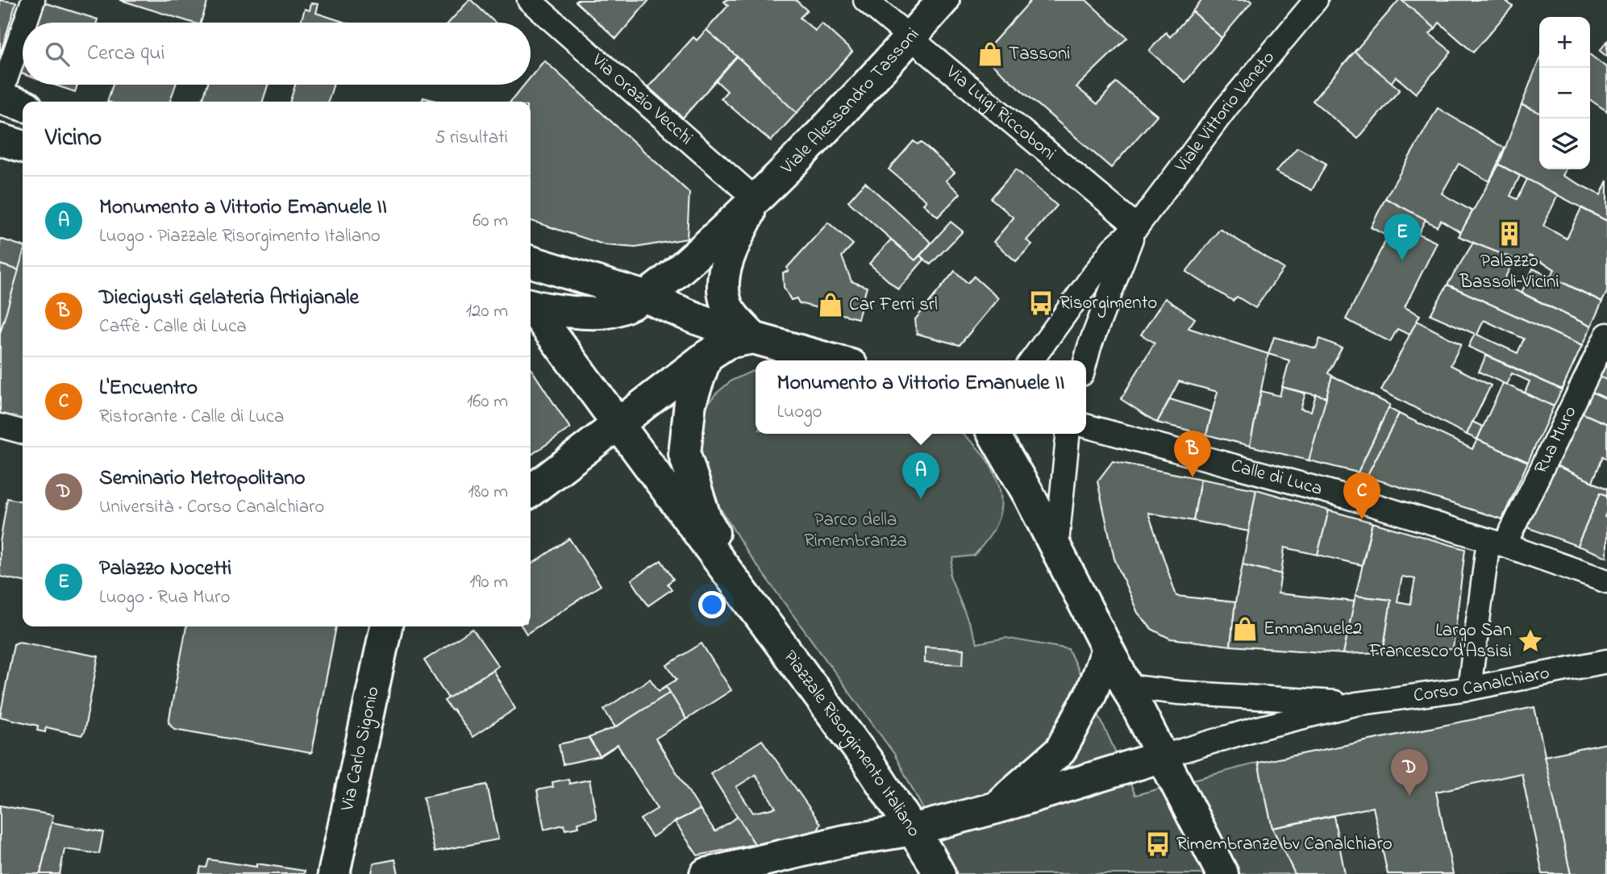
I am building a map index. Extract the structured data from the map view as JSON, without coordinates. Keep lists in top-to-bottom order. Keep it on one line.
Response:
{"streets":{"street":["Via Orazio Vecchi","Viale Alessandro Tassoni","Viale Vittorio Veneto","Via Luigi Riccoboni","Rua Muro","Calle di Luca","Corso Canalchiaro","Piazzale Risorgimento Italiano","Via Carlo Sigonio"]},"crossings":[["Via Orazio Vecchi","Viale Alessandro Tassoni"],["Viale Alessandro Tassoni","Via Luigi Riccoboni"],["Viale Vittorio Veneto","Via Luigi Riccoboni"],["Rua Muro","Calle di Luca"],["Corso Canalchiaro","Piazzale Risorgimento Italiano"]],"parks":["Parco della Rimembranza"],"places":{"shop":["Tassoni","Car Ferri srl","Emmanuele2"],"building":["Palazzo Bassoli–Vicini"],"bus stop":["Risorgimento","Rimembranze bv Canalchiaro"],"place":["Largo San Francesco d’Assisi"]},"page":{"map_buttons":["+","−"],"search":"Cerca qui","heading":["Vicino","5 risultati"],"list":[{"mark":"A","name":"Monumento a Vittorio Emanuele II","note":"Luogo · Piazzale Risorgimento Italiano","value":"60 m"},{"mark":"B","name":"Diecigusti Gelateria Artigianale","note":"Caffè · Calle di Luca","value":"120 m"},{"mark":"C","name":"L'Encuentro","note":"Ristorante · Calle di Luca","value":"160 m"},{"mark":"D","name":"Seminario Metropolitano","note":"Università · Corso Canalchiaro","value":"180 m"},{"mark":"E","name":"Palazzo Nocetti","note":"Luogo · Rua Muro","value":"190 m"}],"pins":["E","B","A","C","D"],"popup":["Monumento a Vittorio Emanuele II","Luogo"]}}
